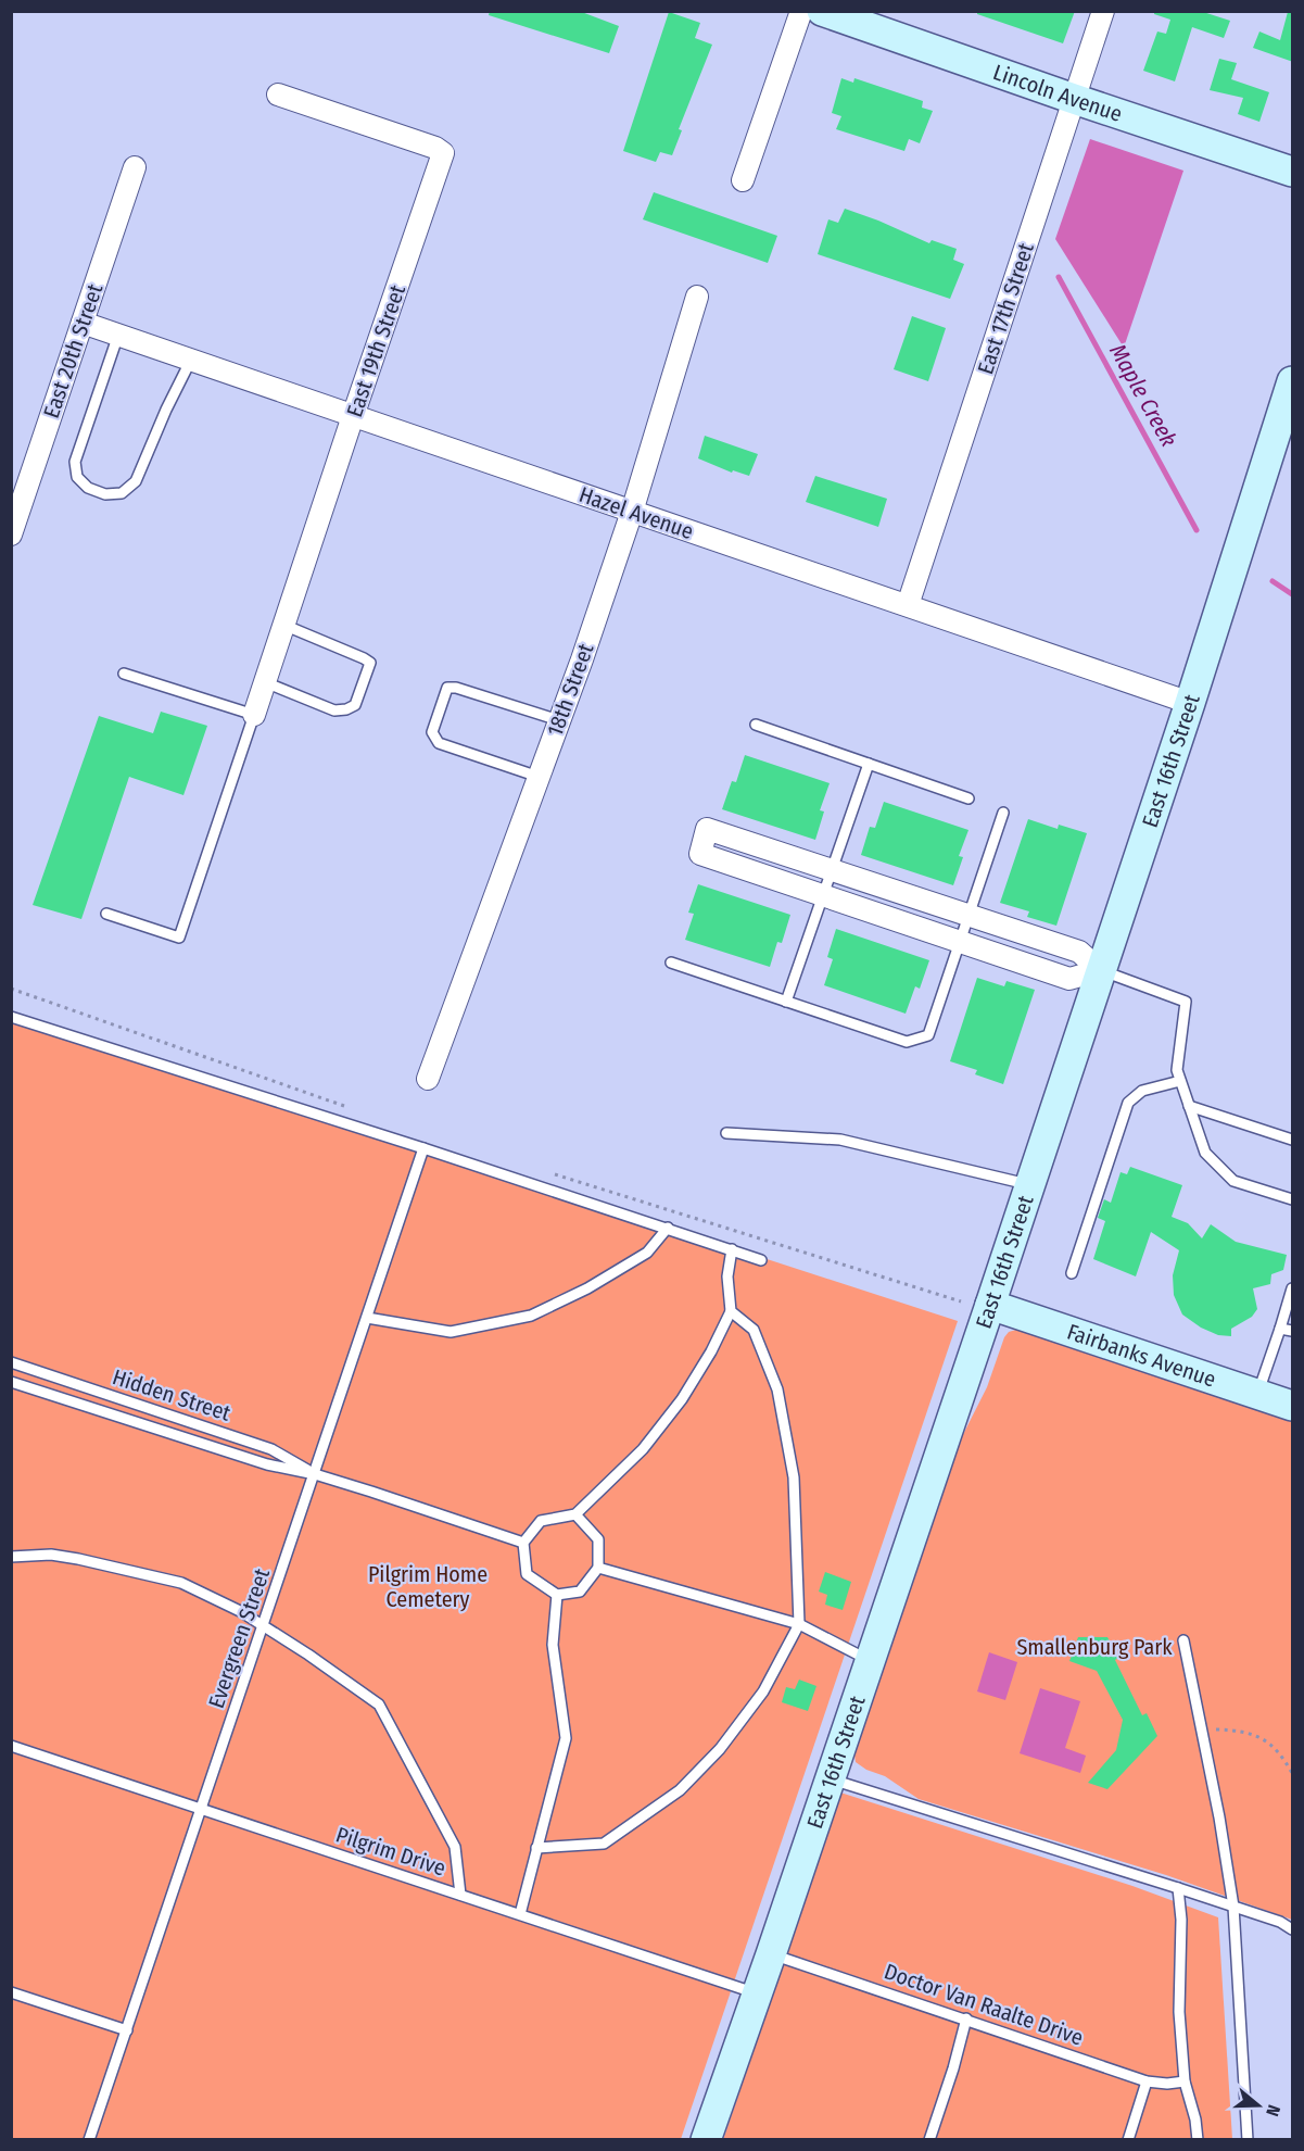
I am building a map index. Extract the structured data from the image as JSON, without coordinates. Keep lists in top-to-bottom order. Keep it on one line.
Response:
{"streets":{"main road":["Lincoln Avenue","East 16th Street","Fairbanks Avenue"],"street":["East 17th Street","East 20th Street","East 19th Street","Hazel Avenue","18th Street"],"lane":["Hidden Street","Evergreen Street","Pilgrim Drive","Doctor Van Raalte Drive"]},"crossings":[["Lincoln Avenue","East 17th Street"],["East 17th Street","Hazel Avenue"],["East 20th Street","Hazel Avenue"],["East 19th Street","Hazel Avenue"],["Hazel Avenue","18th Street"],["Hazel Avenue","East 16th Street"],["East 16th Street","Fairbanks Avenue"],["East 16th Street","Pilgrim Drive"],["East 16th Street","Doctor Van Raalte Drive"],["Hidden Street","Evergreen Street"],["Evergreen Street","Pilgrim Drive"]],"water":["Maple Creek"],"parks":["Pilgrim Home Cemetery","Smallenburg Park"],"north":"right"}
